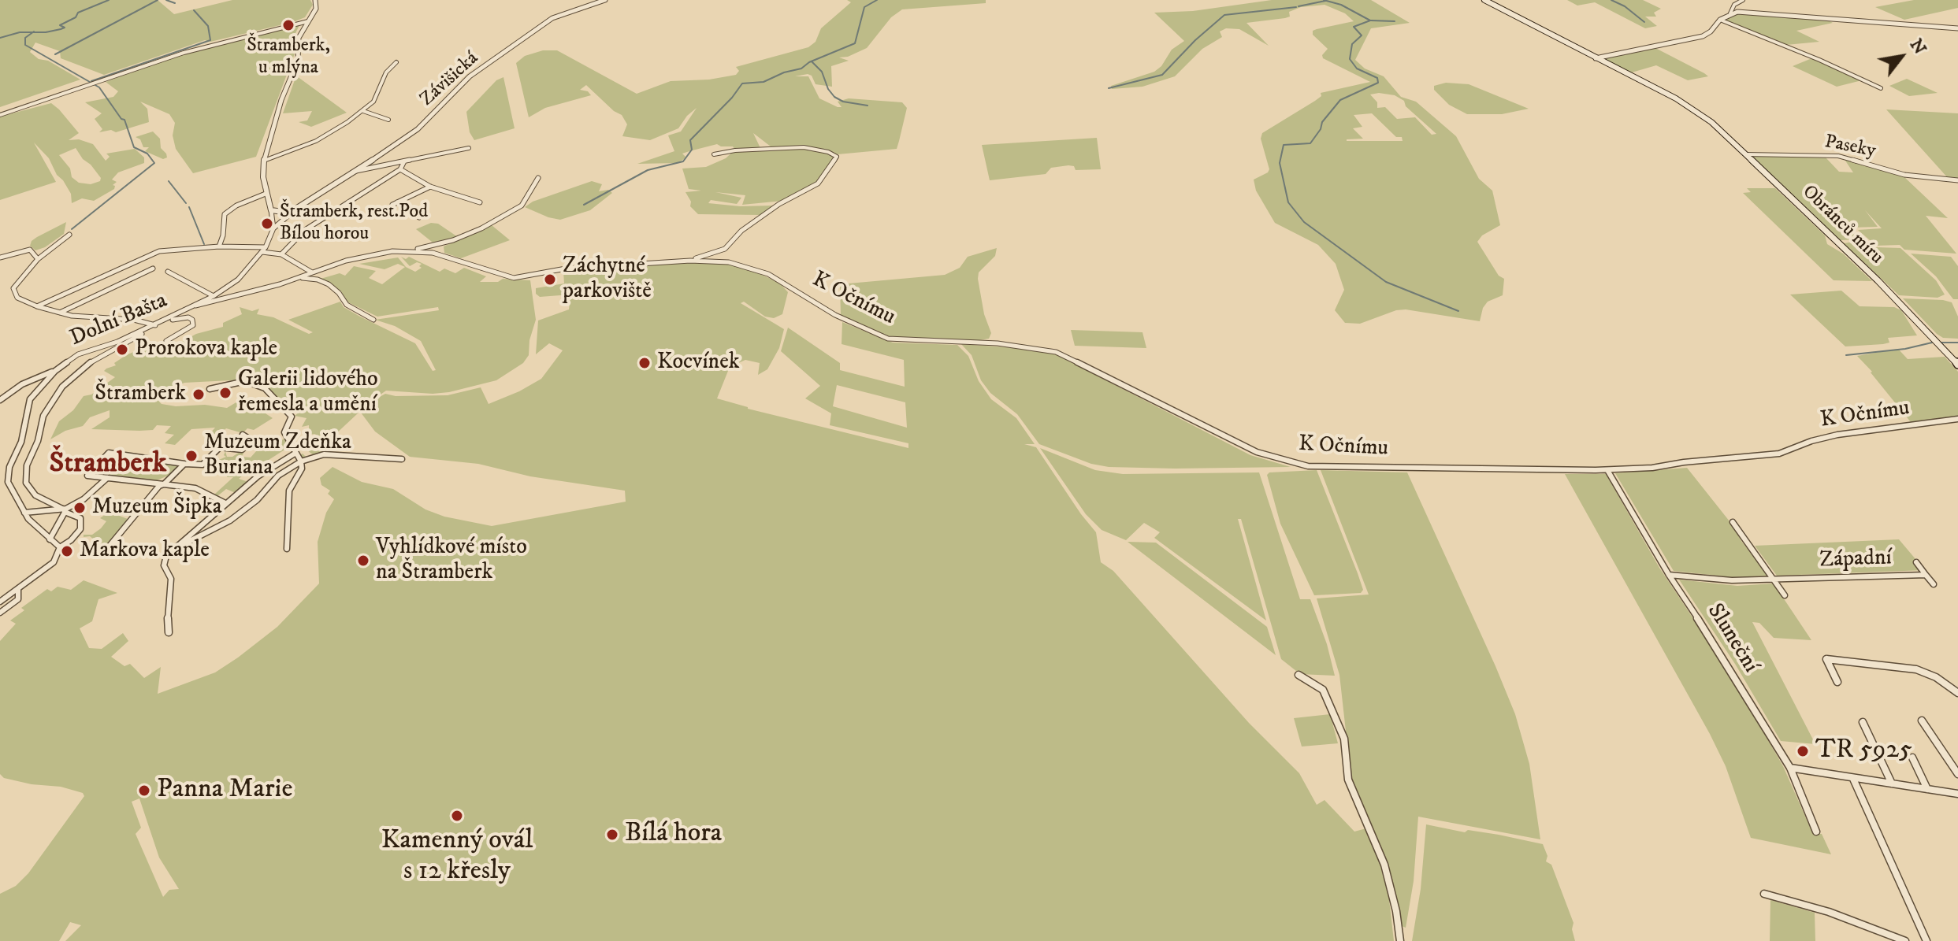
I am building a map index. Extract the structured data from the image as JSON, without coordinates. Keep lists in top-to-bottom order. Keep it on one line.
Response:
{"streets":{"main road":["Obránců míru"],"street":["Závišická","Paseky","K Očnímu","Dolní Bašta","Západní","Sluneční"]},"crossings":[["Závišická","Dolní Bašta"],["Paseky","Obránců míru"],["K Očnímu","Dolní Bašta"],["K Očnímu","Sluneční"],["Západní","Sluneční"]],"districts":["Štramberk"],"places":["Štramberk, u mlýna","Štramberk, rest.Pod Bílou horou","Záchytné parkoviště","Prorokova kaple","Kocvínek","Galerii lidového řemesla a umění","Štramberk","Muzeum Zdeňka Buriana","Muzeum Šipka","Markova kaple","Vyhlídkové místo na Štramberk","TR 5925","Panna Marie","Kamenný ovál s 12 křesly","Bílá hora"],"north":"top right"}
